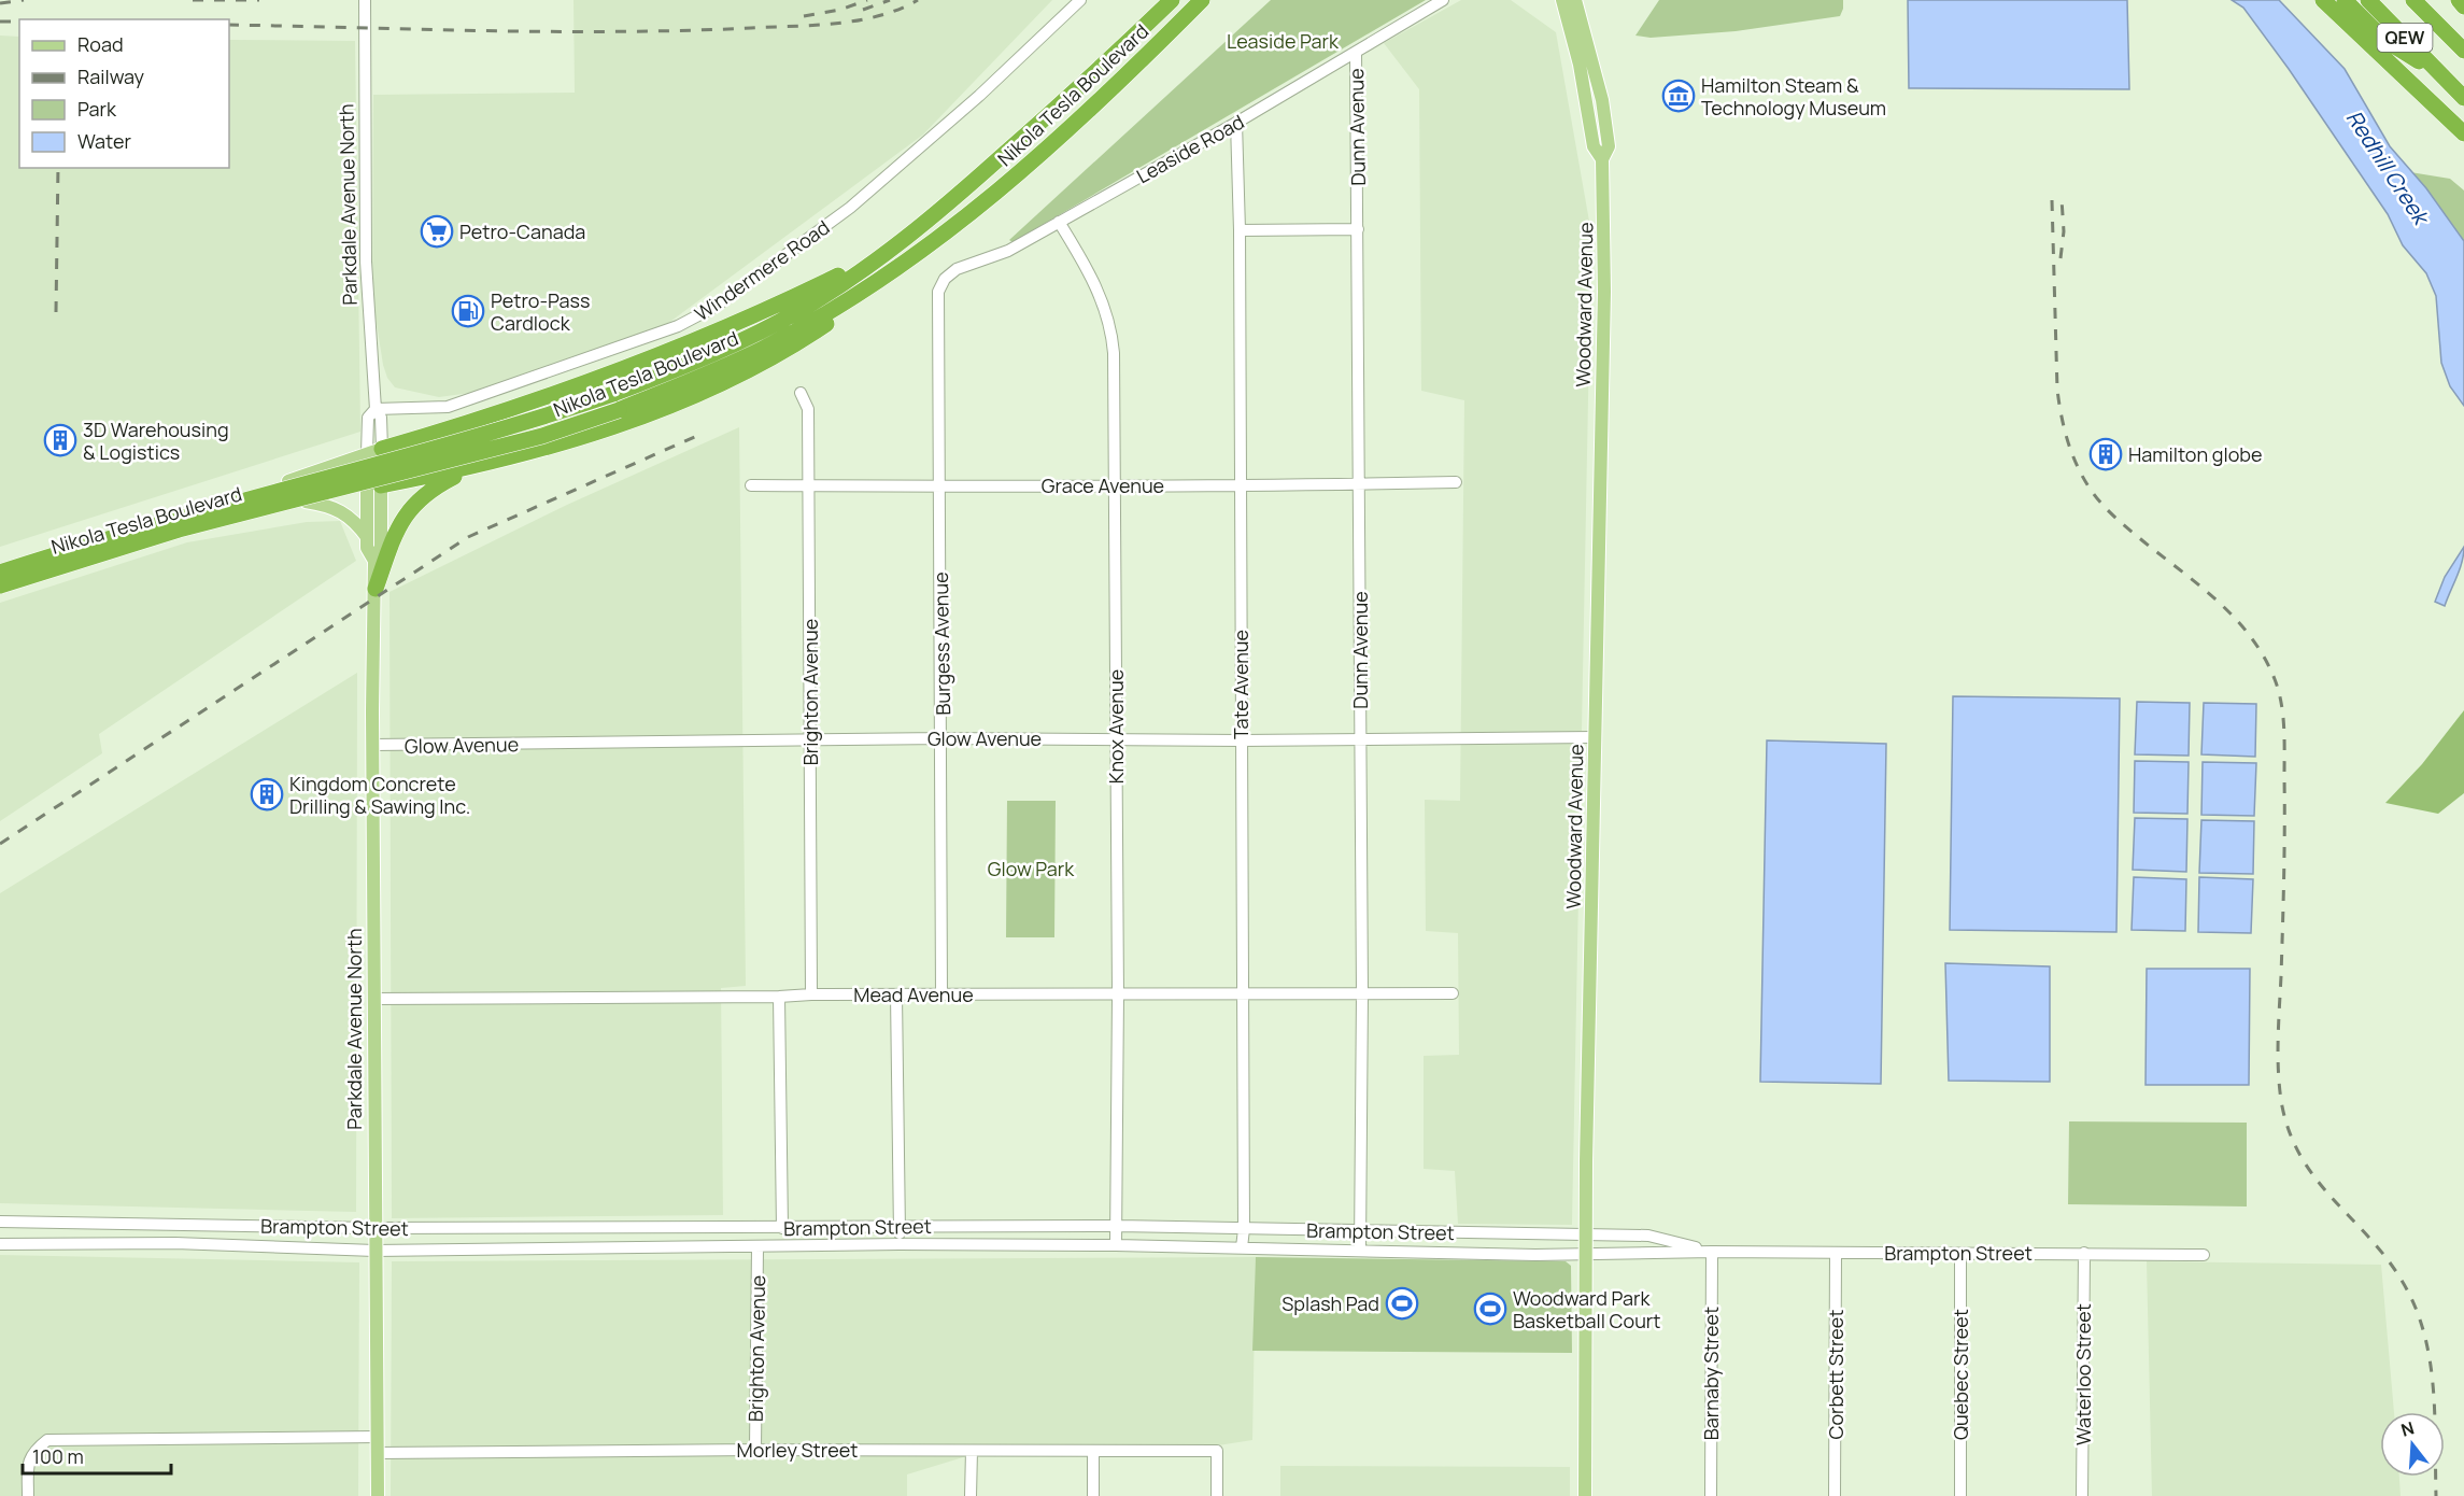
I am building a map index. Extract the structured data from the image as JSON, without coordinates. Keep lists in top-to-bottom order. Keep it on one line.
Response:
{"streets":{"highway":["QEW","Nikola Tesla Boulevard"],"main road":["Parkdale Avenue North","Woodward Avenue"],"street":["Dunn Avenue","Leaside Road","Windermere Road","Grace Avenue","Burgess Avenue","Tate Avenue","Brighton Avenue","Knox Avenue","Glow Avenue","Mead Avenue","Brampton Street","Barnaby Street","Corbett Street","Quebec Street","Waterloo Street","Morley Street"]},"crossings":[["Dunn Avenue","Leaside Road"],["Dunn Avenue","Grace Avenue"],["Dunn Avenue","Glow Avenue"],["Dunn Avenue","Mead Avenue"],["Dunn Avenue","Brampton Street"],["Leaside Road","Burgess Avenue"],["Leaside Road","Tate Avenue"],["Leaside Road","Knox Avenue"],["Parkdale Avenue North","Windermere Road"],["Parkdale Avenue North","Glow Avenue"],["Parkdale Avenue North","Mead Avenue"],["Parkdale Avenue North","Brampton Street"],["Parkdale Avenue North","Morley Street"],["Woodward Avenue","Glow Avenue"],["Woodward Avenue","Brampton Street"],["Grace Avenue","Burgess Avenue"],["Grace Avenue","Tate Avenue"],["Grace Avenue","Brighton Avenue"],["Grace Avenue","Knox Avenue"],["Burgess Avenue","Glow Avenue"],["Burgess Avenue","Mead Avenue"],["Tate Avenue","Glow Avenue"],["Tate Avenue","Mead Avenue"],["Tate Avenue","Brampton Street"],["Brighton Avenue","Glow Avenue"],["Brighton Avenue","Mead Avenue"],["Brighton Avenue","Brampton Street"],["Brighton Avenue","Morley Street"],["Knox Avenue","Glow Avenue"],["Knox Avenue","Mead Avenue"],["Knox Avenue","Brampton Street"],["Brampton Street","Barnaby Street"],["Brampton Street","Corbett Street"],["Brampton Street","Quebec Street"],["Brampton Street","Waterloo Street"]],"water":["Redhill Creek"],"parks":["Leaside Park","Glow Park"],"places":{"museum":["Hamilton Steam & Technology Museum"],"supermarket":["Petro-Canada"],"fuel station":["Petro-Pass Cardlock"],"building":["3D Warehousing & Logistics","Hamilton globe","Kingdom Concrete Drilling & Sawing Inc."],"sports":["Splash Pad","Woodward Park Basketball Court"]},"legend":["Road","Railway","Park","Water"],"scale_bar":"100 m","north":"top"}
